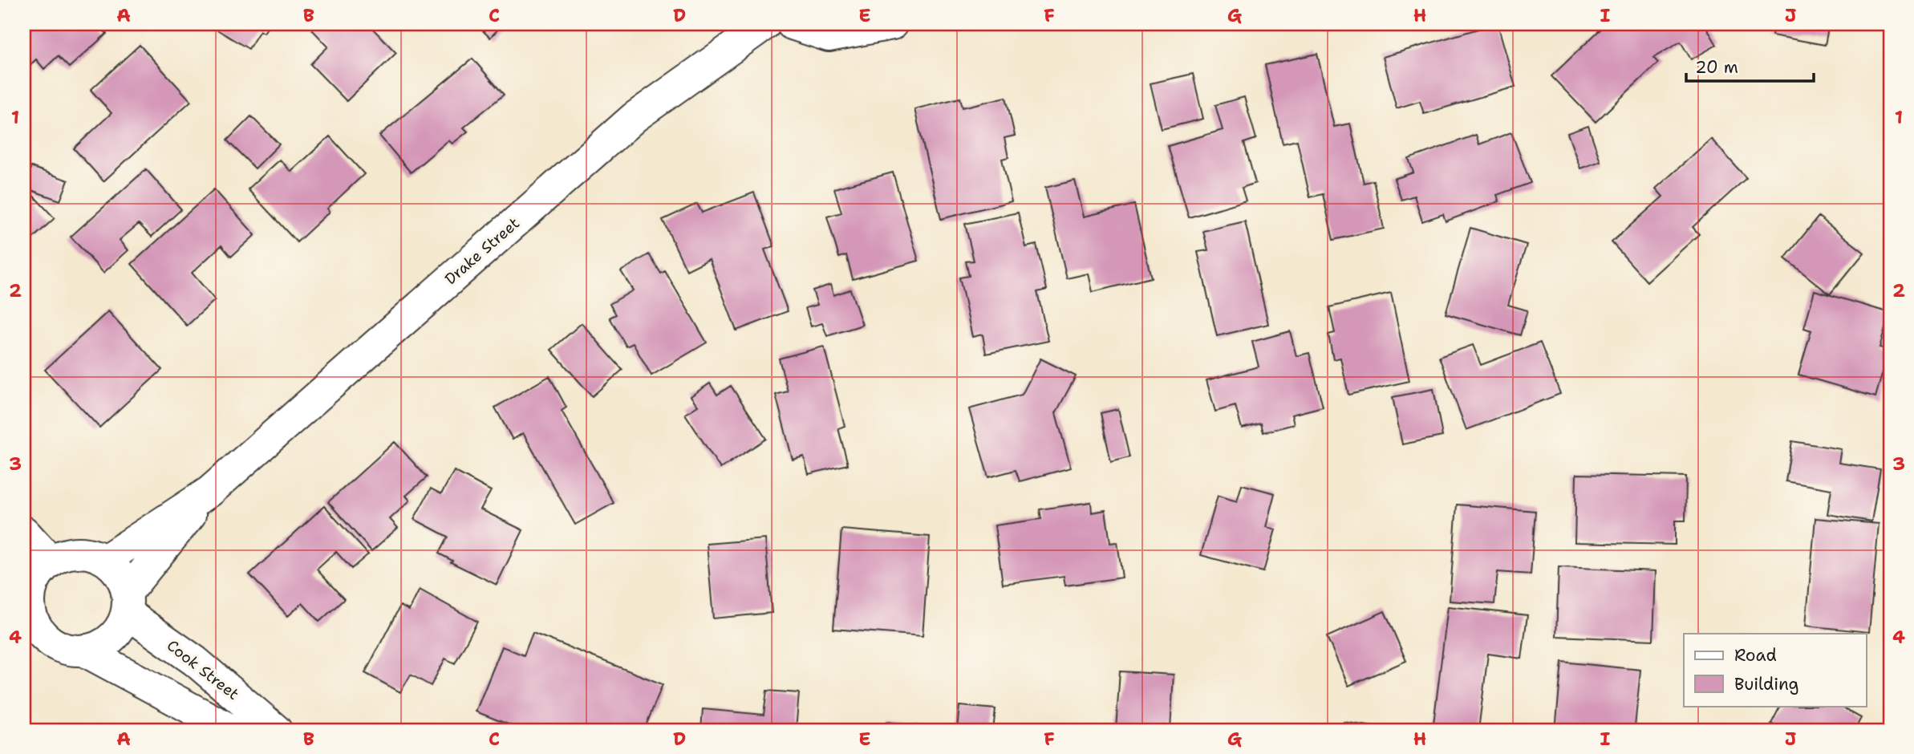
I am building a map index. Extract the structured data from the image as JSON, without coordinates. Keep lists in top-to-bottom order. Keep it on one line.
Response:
{"streets":{"street":["Drake Street","Cook Street"]},"crossings":[["Drake Street","Cook Street"]],"legend":["Road","Building"],"scale_bar":"20 m","grid":{"columns":["A","B","C","D","E","F","G","H","I","J"],"rows":["1","2","3","4"]}}
